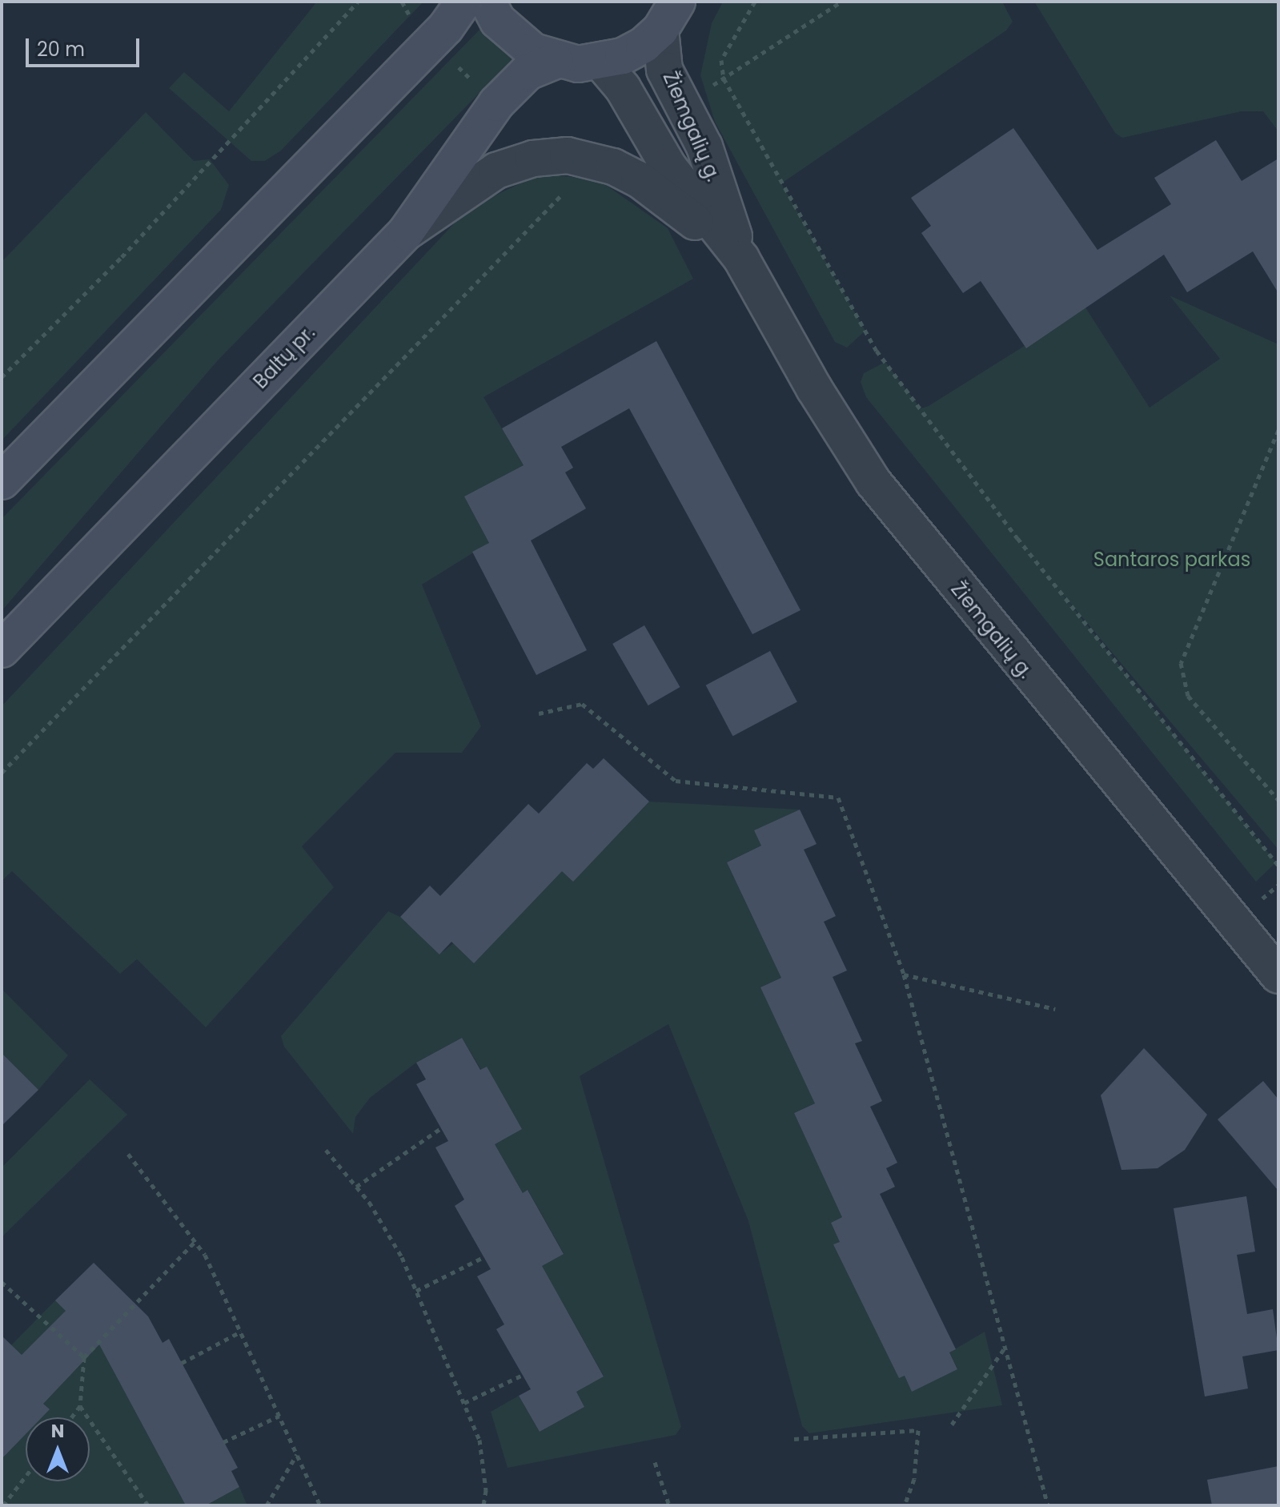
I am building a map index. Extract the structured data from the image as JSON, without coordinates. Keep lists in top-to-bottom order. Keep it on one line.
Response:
{"streets":{"main road":["Baltų pr."],"street":["Žiemgalių g."]},"crossings":[["Žiemgalių g.","Baltų pr."]],"parks":["Santaros parkas"],"scale_bar":"20 m","north":"top"}
